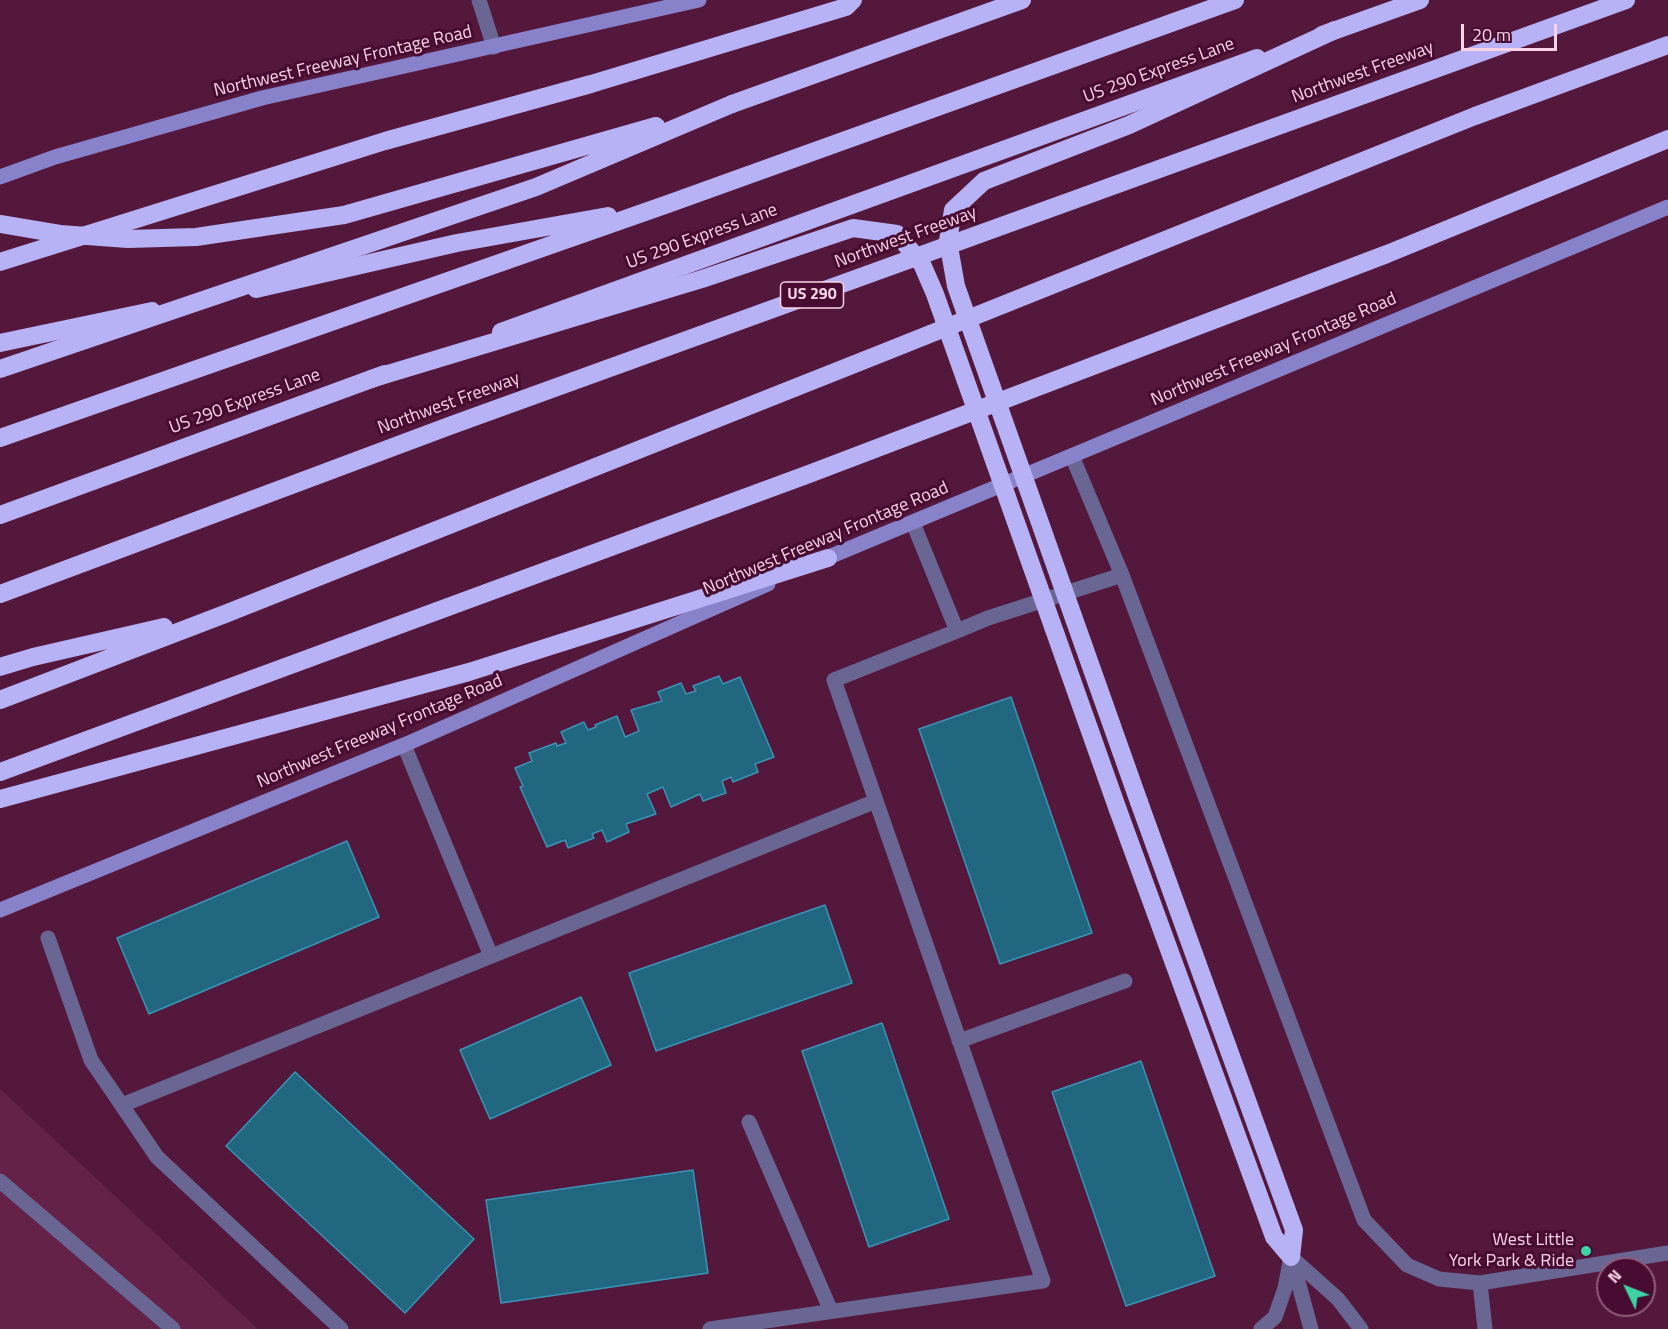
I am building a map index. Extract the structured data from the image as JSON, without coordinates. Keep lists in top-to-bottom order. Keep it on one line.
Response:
{"streets":{"highway":["US 290 Express Lane","Northwest Freeway","US 290"],"main road":["Northwest Freeway Frontage Road"]},"places":["West Little York Park & Ride"],"scale_bar":"20 m","north":"top left"}
